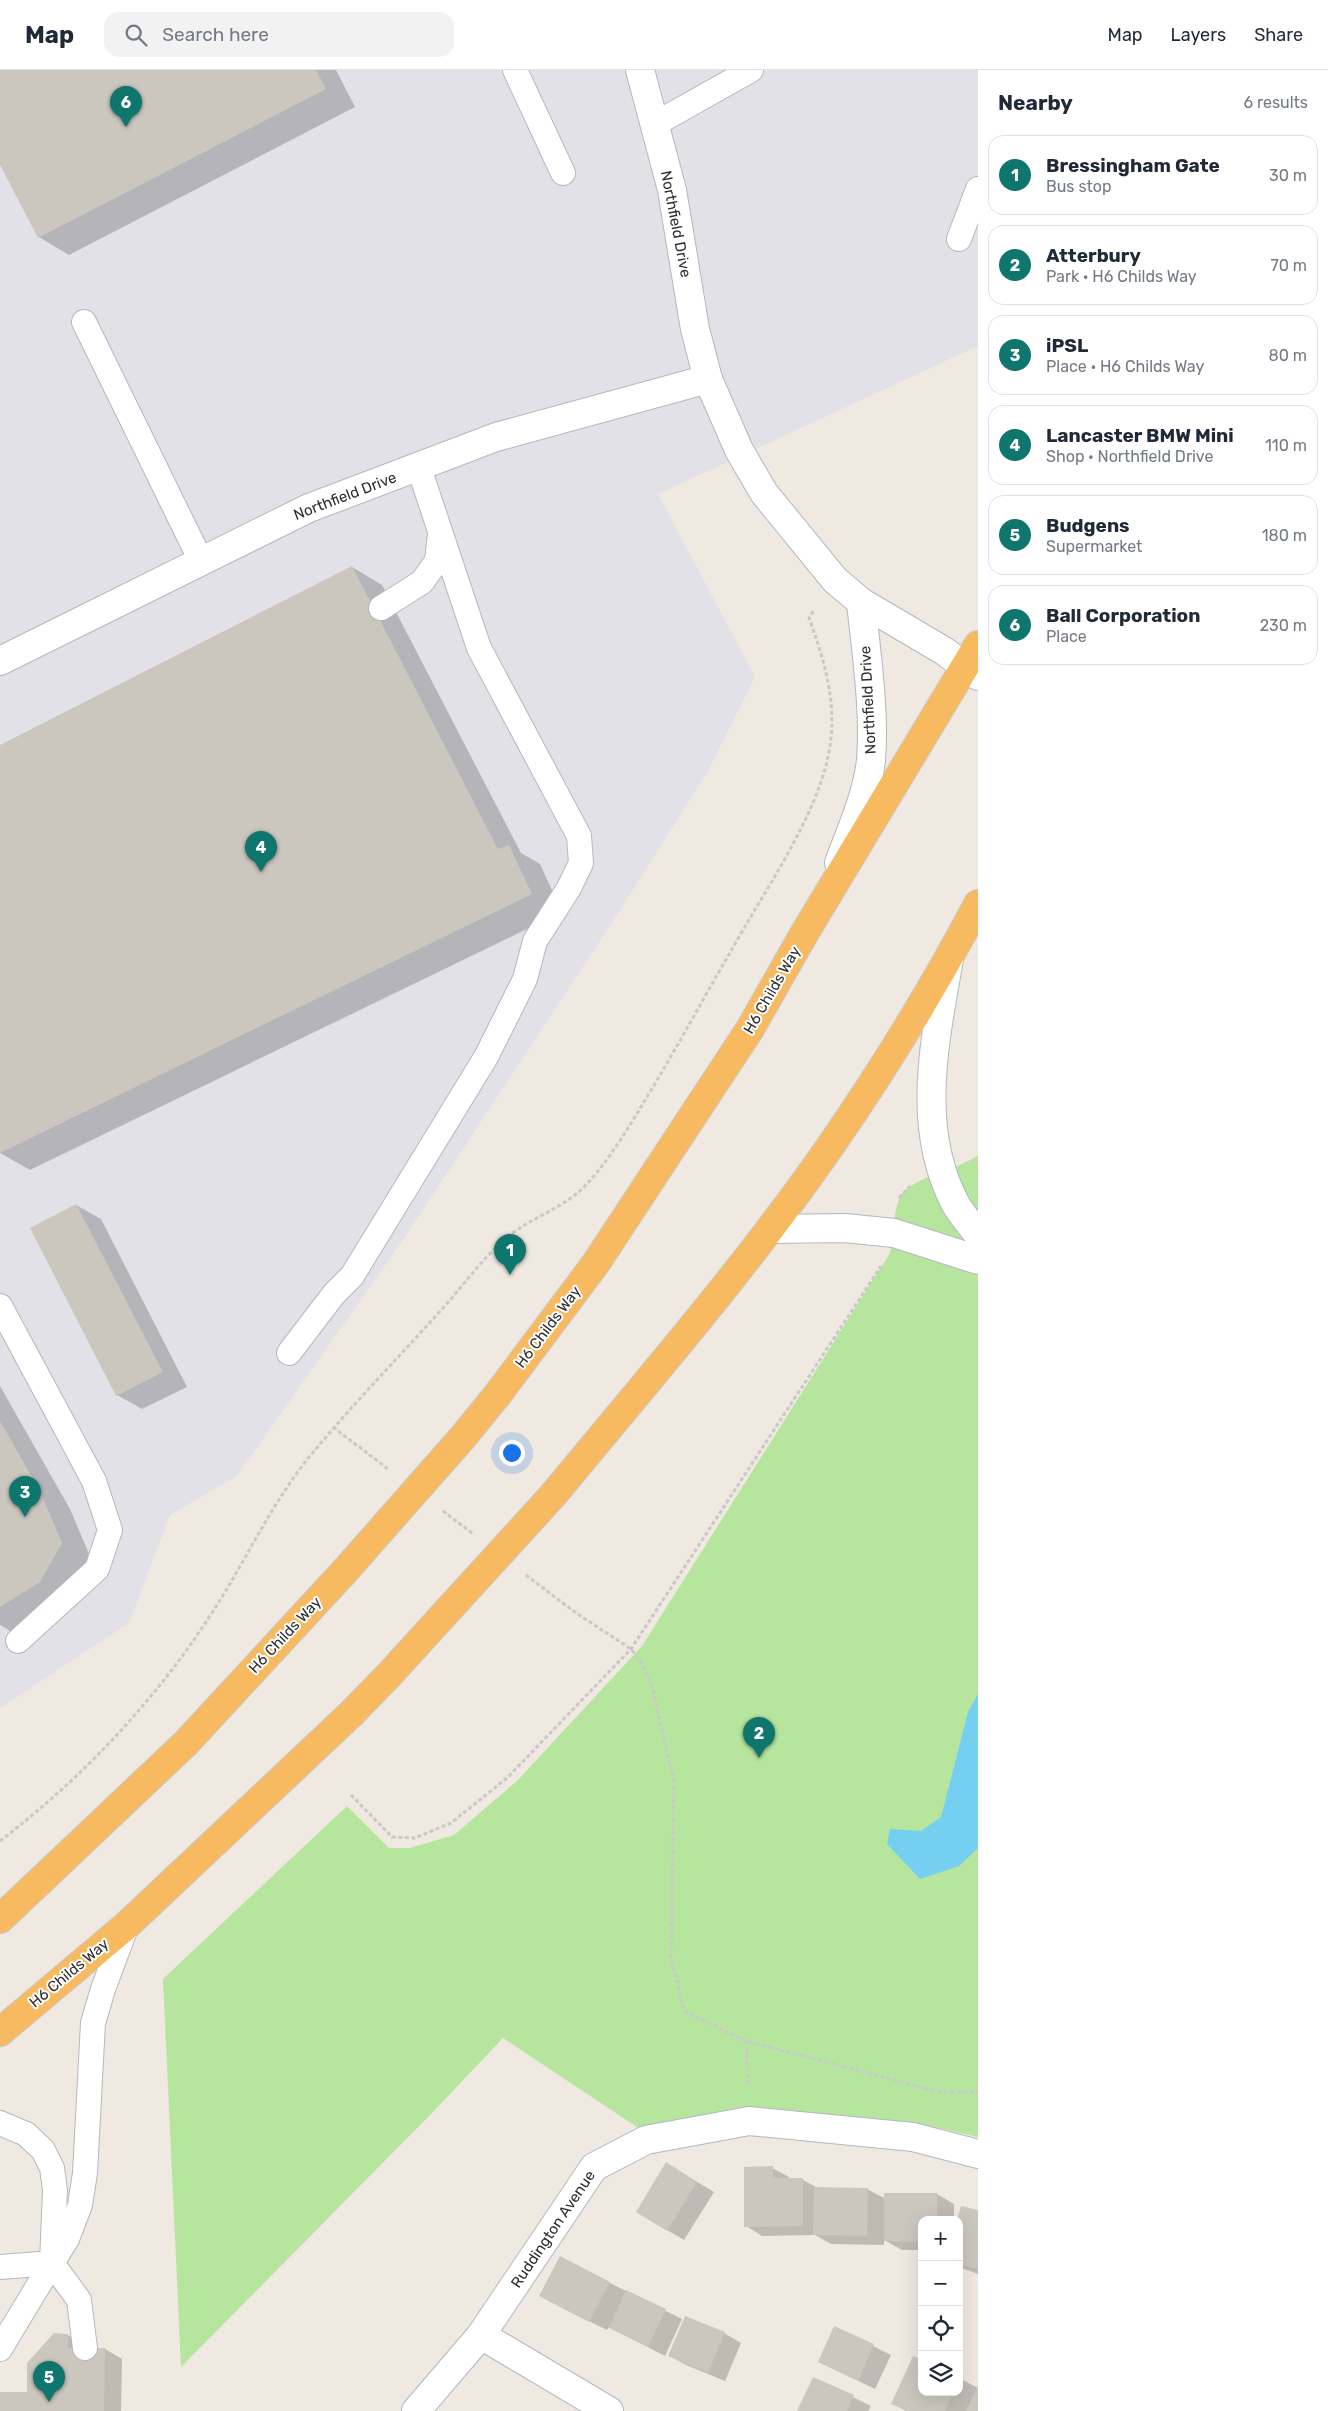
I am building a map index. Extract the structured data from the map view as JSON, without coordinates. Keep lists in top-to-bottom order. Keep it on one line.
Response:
{"streets":{"highway":["H6 Childs Way"],"street":["Northfield Drive","Ruddington Avenue"]},"crossings":[["Northfield Drive","H6 Childs Way"]],"page":{"header":"Map","search":"Search here","nav":["Map","Layers","Share"],"heading":["Nearby","6 results"],"pins":["6","4","1","3","2","5"],"list":[{"mark":"1","name":"Bressingham Gate","note":"Bus stop","value":"30 m"},{"mark":"2","name":"Atterbury","note":"Park · H6 Childs Way","value":"70 m"},{"mark":"3","name":"iPSL","note":"Place · H6 Childs Way","value":"80 m"},{"mark":"4","name":"Lancaster BMW Mini","note":"Shop · Northfield Drive","value":"110 m"},{"mark":"5","name":"Budgens","note":"Supermarket","value":"180 m"},{"mark":"6","name":"Ball Corporation","note":"Place","value":"230 m"}],"map_buttons":["+","−"]}}
